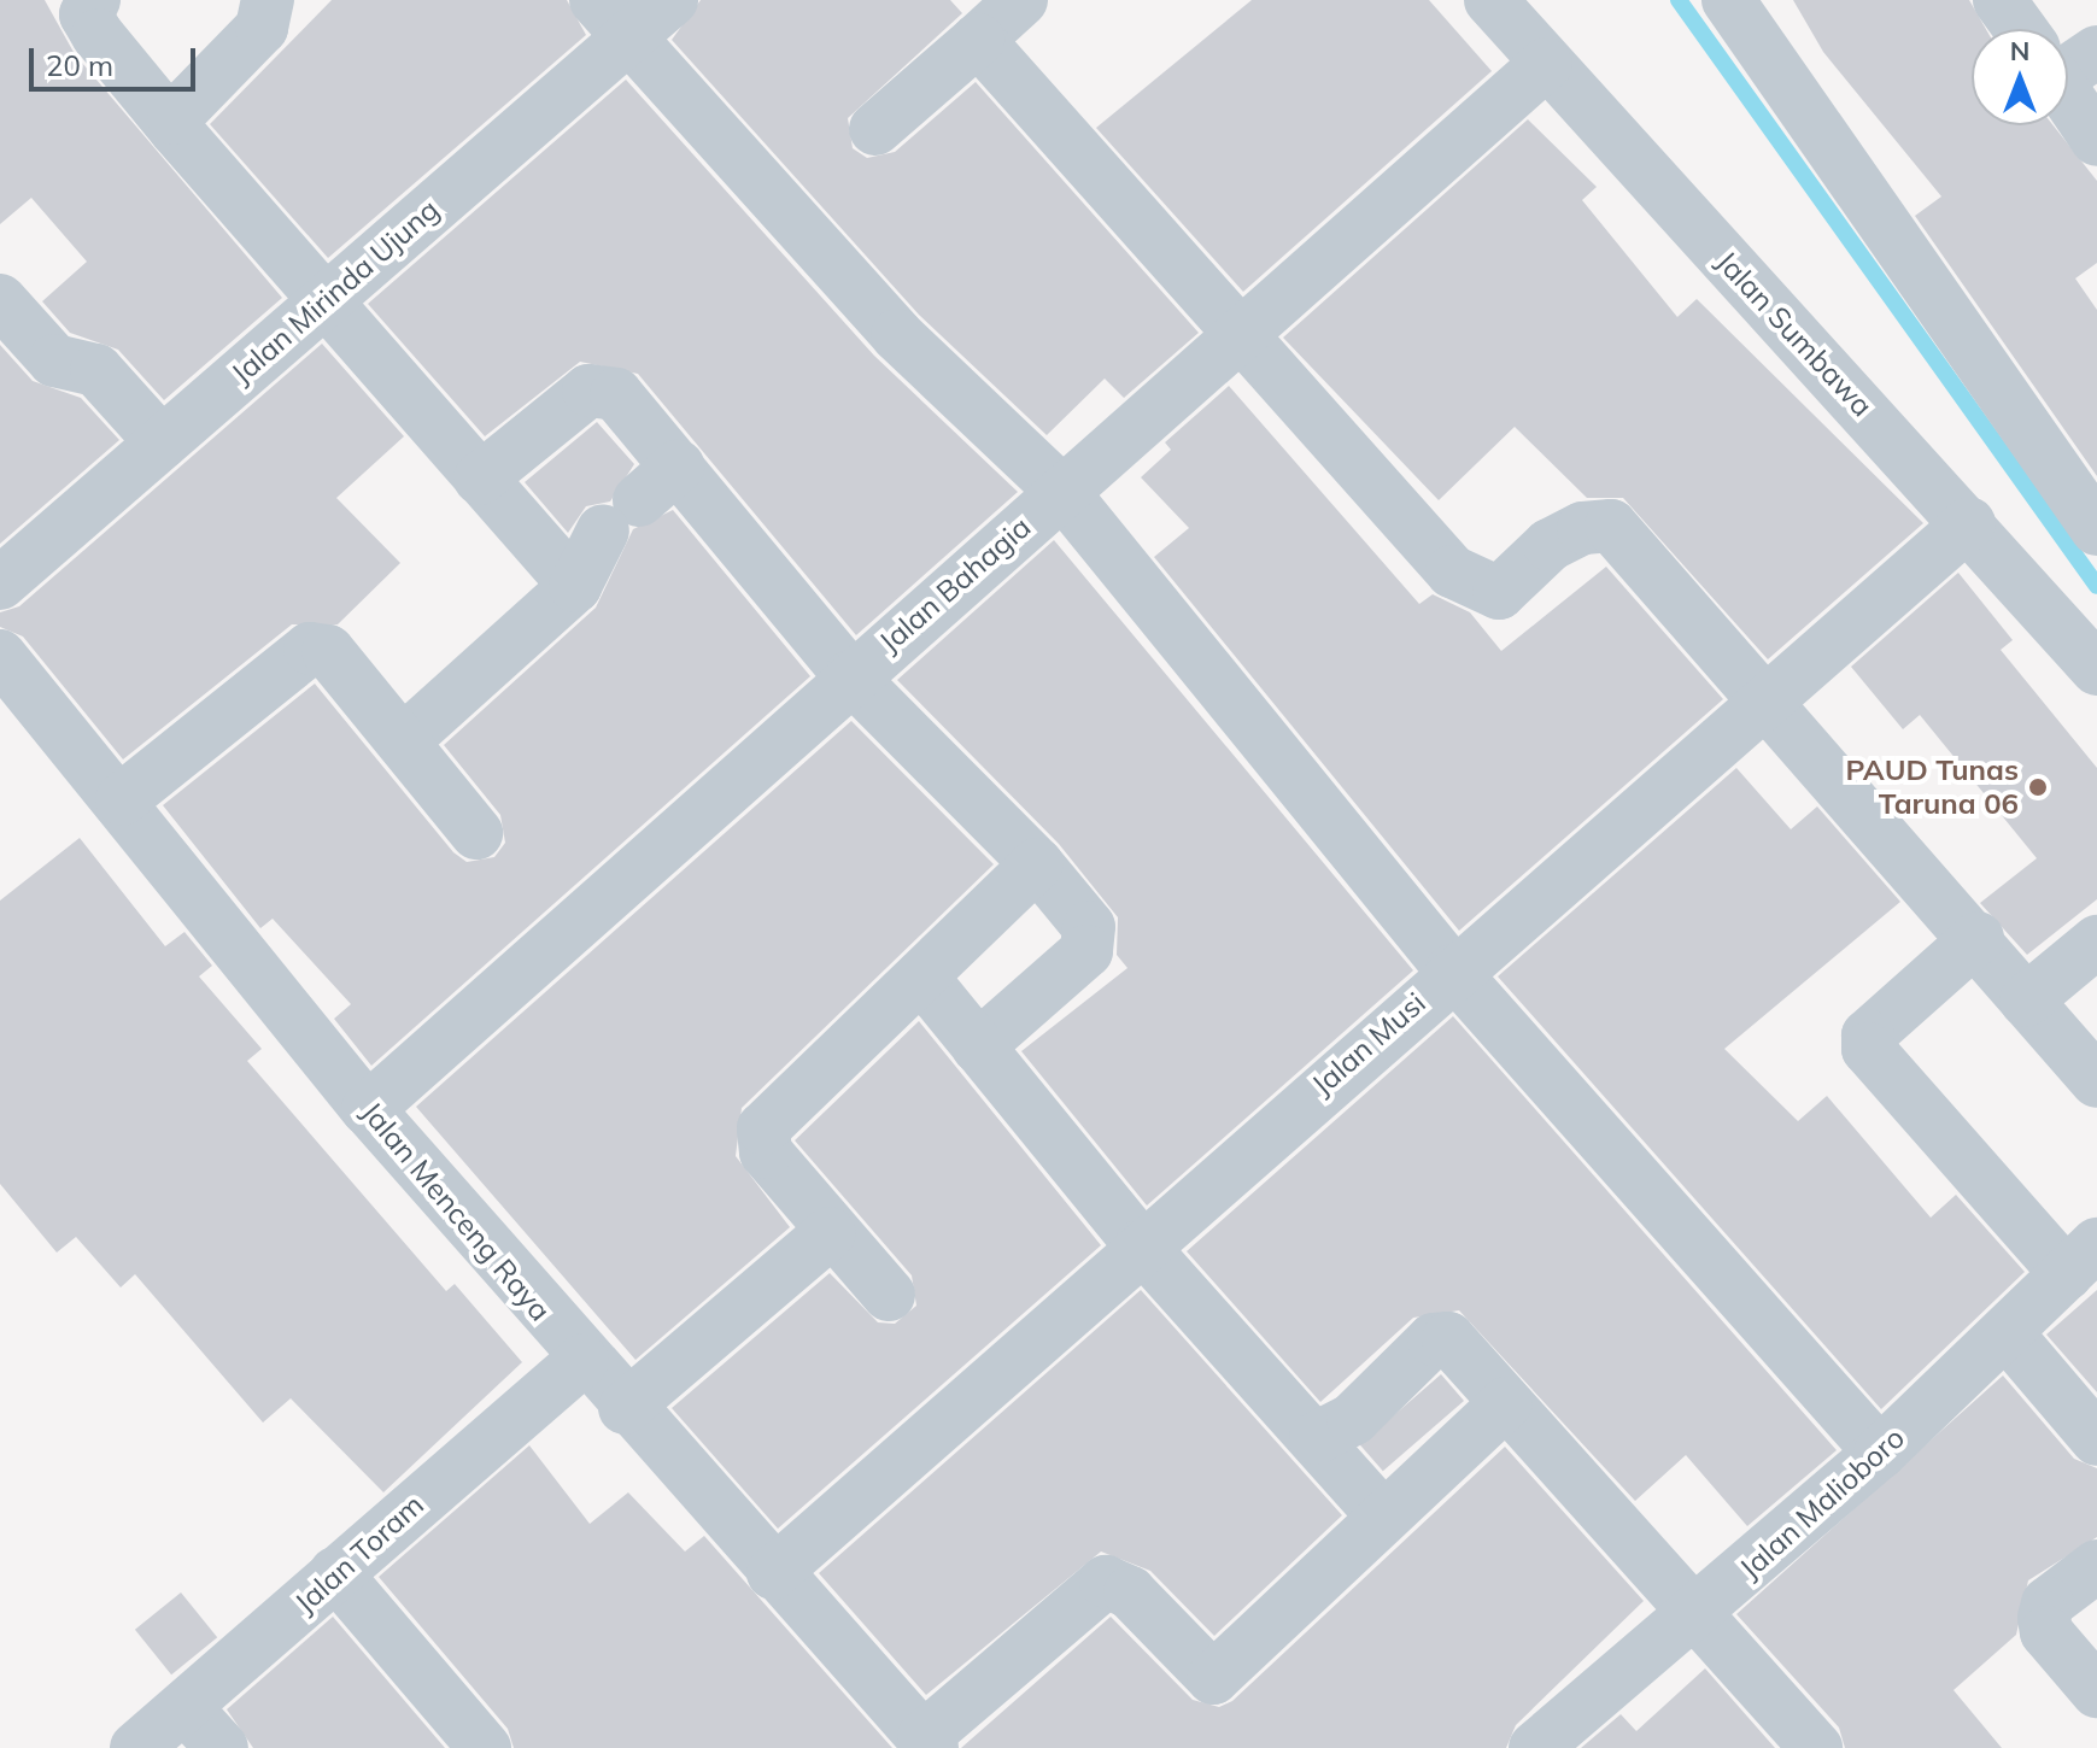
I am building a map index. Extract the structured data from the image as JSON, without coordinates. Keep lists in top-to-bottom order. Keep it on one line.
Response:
{"streets":{"street":["Jalan Mirinda Ujung","Jalan Sumbawa","Jalan Bahagia","Jalan Musi","Jalan Menceng Raya","Jalan Malioboro","Jalan Toram"]},"crossings":[["Jalan Sumbawa","Jalan Bahagia"],["Jalan Sumbawa","Jalan Musi"],["Jalan Bahagia","Jalan Menceng Raya"],["Jalan Musi","Jalan Menceng Raya"],["Jalan Menceng Raya","Jalan Toram"]],"places":["PAUD Tunas Taruna 06"],"scale_bar":"20 m","north":"top"}
